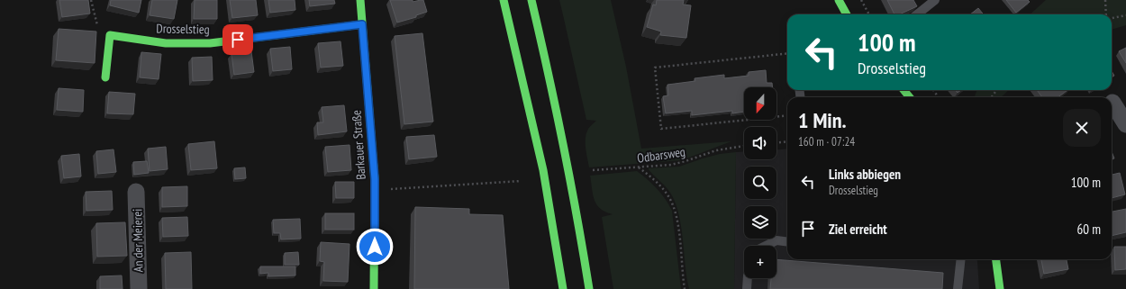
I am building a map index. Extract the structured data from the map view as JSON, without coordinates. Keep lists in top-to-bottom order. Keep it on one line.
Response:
{"streets":{"main road":["Drosselstieg","Barkauer Straße"],"street":["An der Meierei"],"path":["Odbarsweg"]},"crossings":[["Drosselstieg","Barkauer Straße"]],"north":"bottom","page":{"turn":["100 m","Drosselstieg"],"map_buttons":"+","heading":["1 Min.","160 m · 07:24"],"list":[{"name":"Links abbiegen","note":"Drosselstieg","value":"100 m"},{"name":"Ziel erreicht","value":"60 m"}]}}
